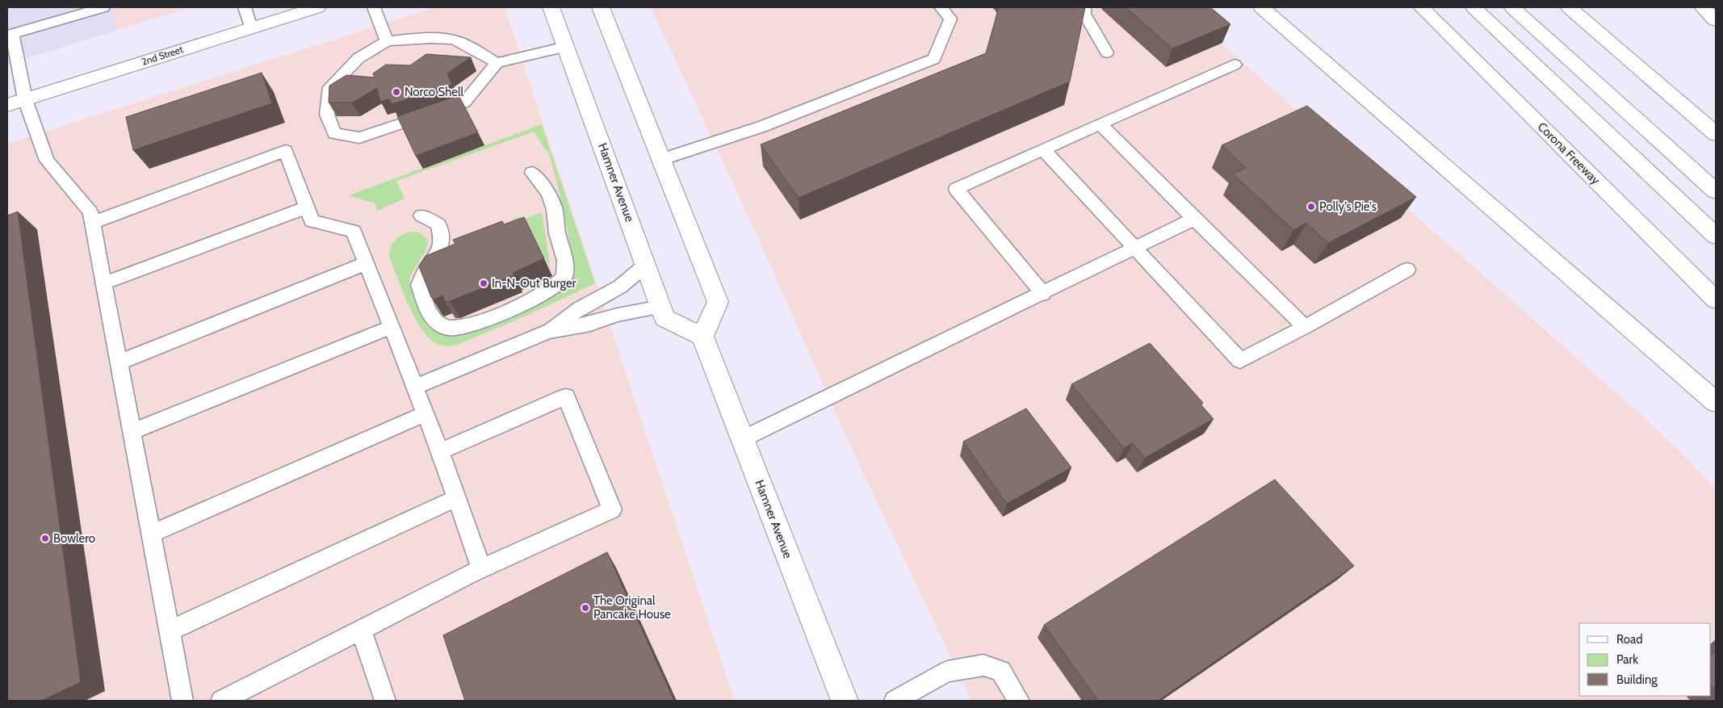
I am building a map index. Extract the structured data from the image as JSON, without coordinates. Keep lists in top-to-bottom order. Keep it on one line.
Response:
{"streets":{"main road":["2nd Street","Corona Freeway","Hamner Avenue"]},"places":["Norco Shell","Polly's Pie's","In-N-Out Burger","Bowlero","The Original Pancake House"],"legend":["Road","Park","Building"]}
